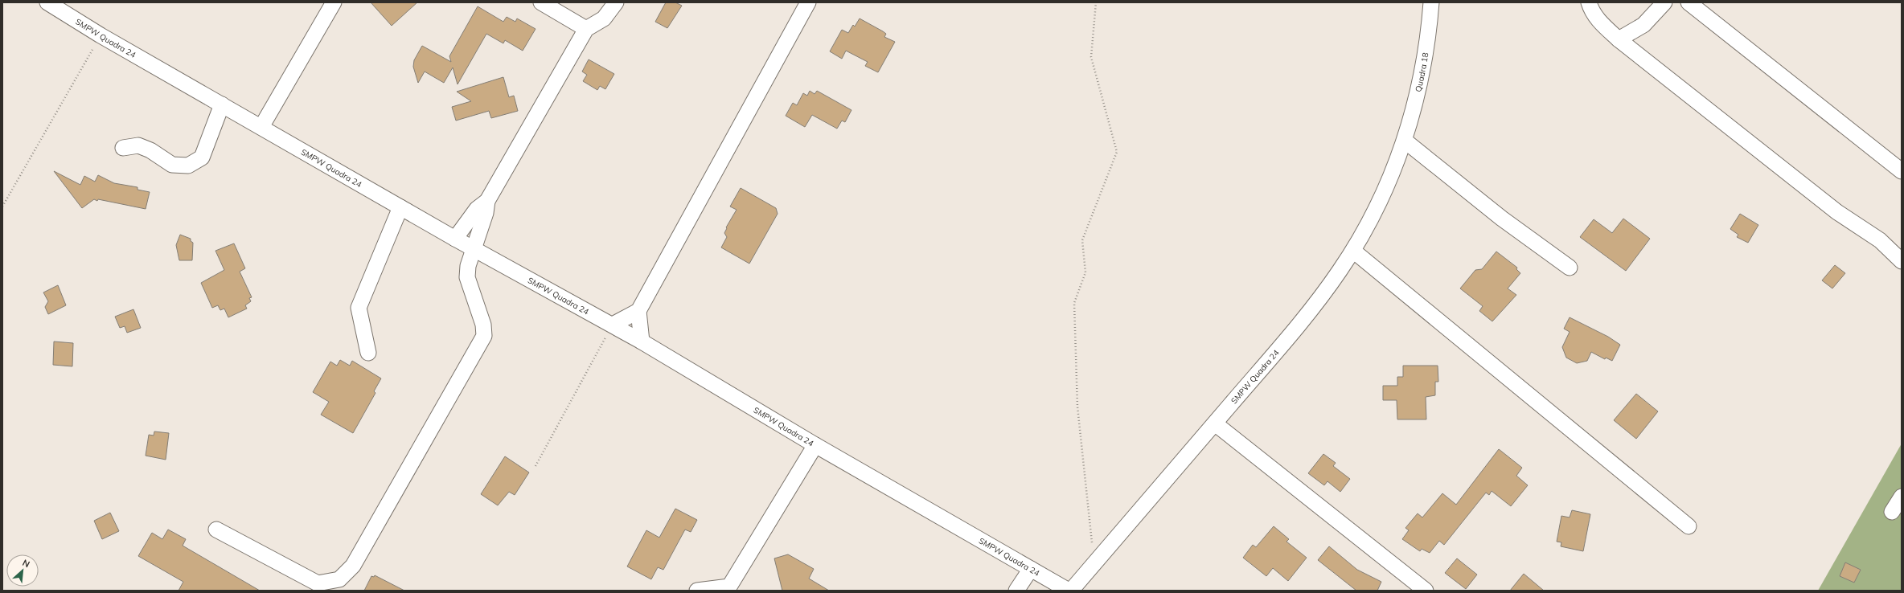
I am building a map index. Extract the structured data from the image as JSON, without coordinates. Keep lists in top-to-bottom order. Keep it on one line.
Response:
{"streets":{"street":["SMPW Quadra 24","Quadra 18"]},"crossings":[["SMPW Quadra 24","Quadra 18"]],"north":"top right"}
